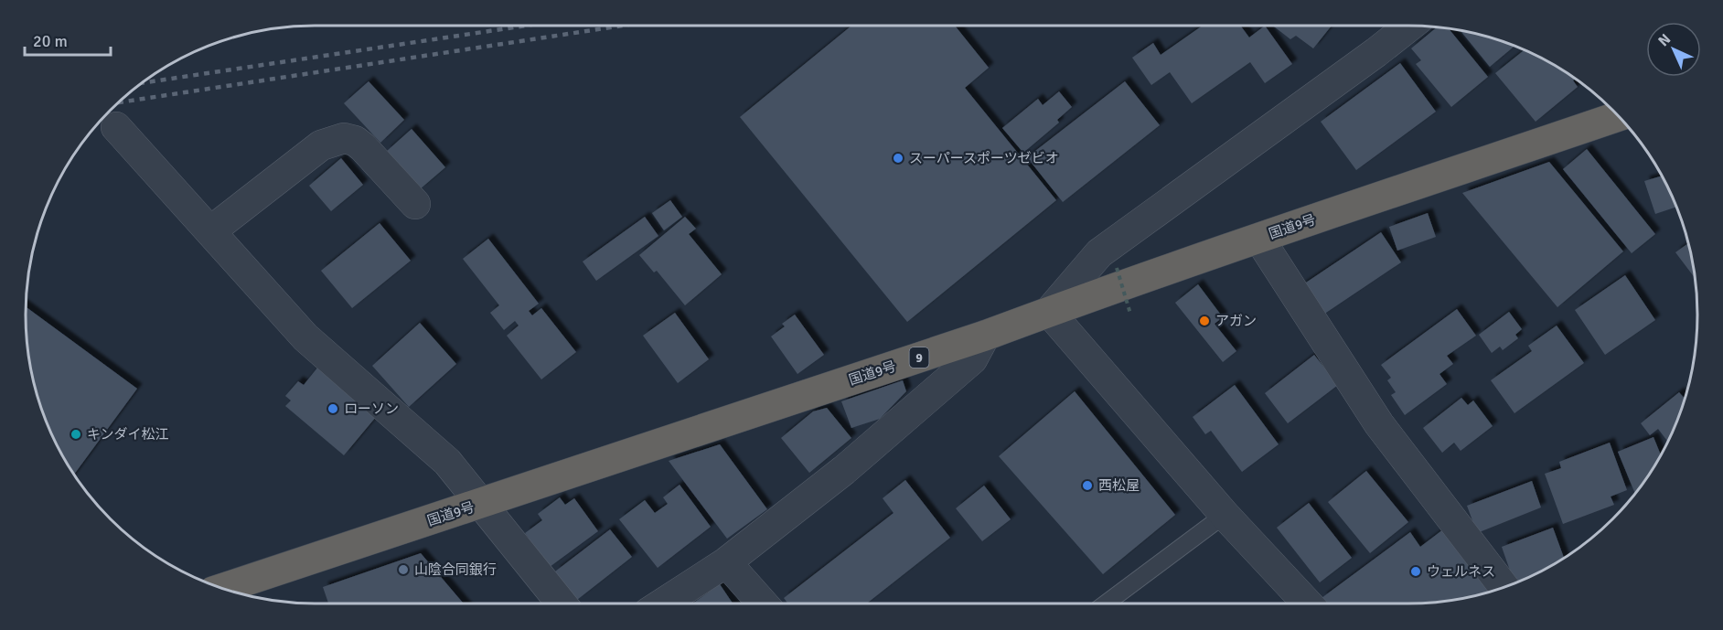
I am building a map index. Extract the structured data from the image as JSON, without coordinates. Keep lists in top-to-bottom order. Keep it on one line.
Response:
{"streets":{"highway":["国道9号","9"]},"places":["スーパースポーツゼビオ","アガン","ローソン","キンダイ松江","西松屋","山陰合同銀行","ウェルネス"],"scale_bar":"20 m","north":"top left"}
